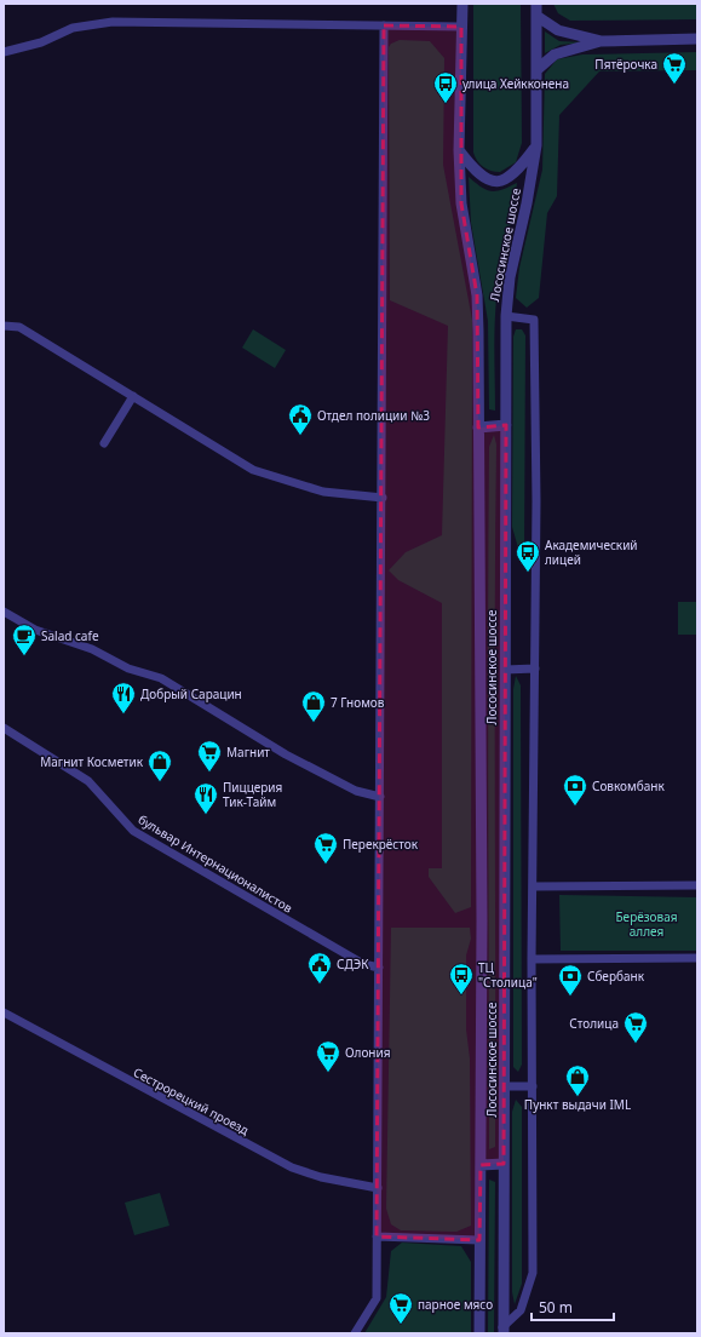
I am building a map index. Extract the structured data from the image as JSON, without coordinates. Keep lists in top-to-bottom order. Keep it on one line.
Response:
{"streets":{"street":["Лососинское шоссе","бульвар Интернационалистов","Сестрорецкий проезд"]},"parks":["Берёзовая аллея"],"places":{"supermarket":["Пятёрочка","Магнит","Перекрёсток","Столица","Олония","парное мясо"],"bus stop":["улица Хейкконена","Академический лицей","ТЦ \"Столица\""],"public building":["Отдел полиции №3","СДЭК"],"cafe":["Salad cafe"],"restaurant":["Добрый Сарацин","Пиццерия Тик-Тайм"],"shop":["7 Гномов","Магнит Косметик","Пункт выдачи IML"],"bank":["Совкомбанк","Сбербанк"]},"scale_bar":"50 m"}
